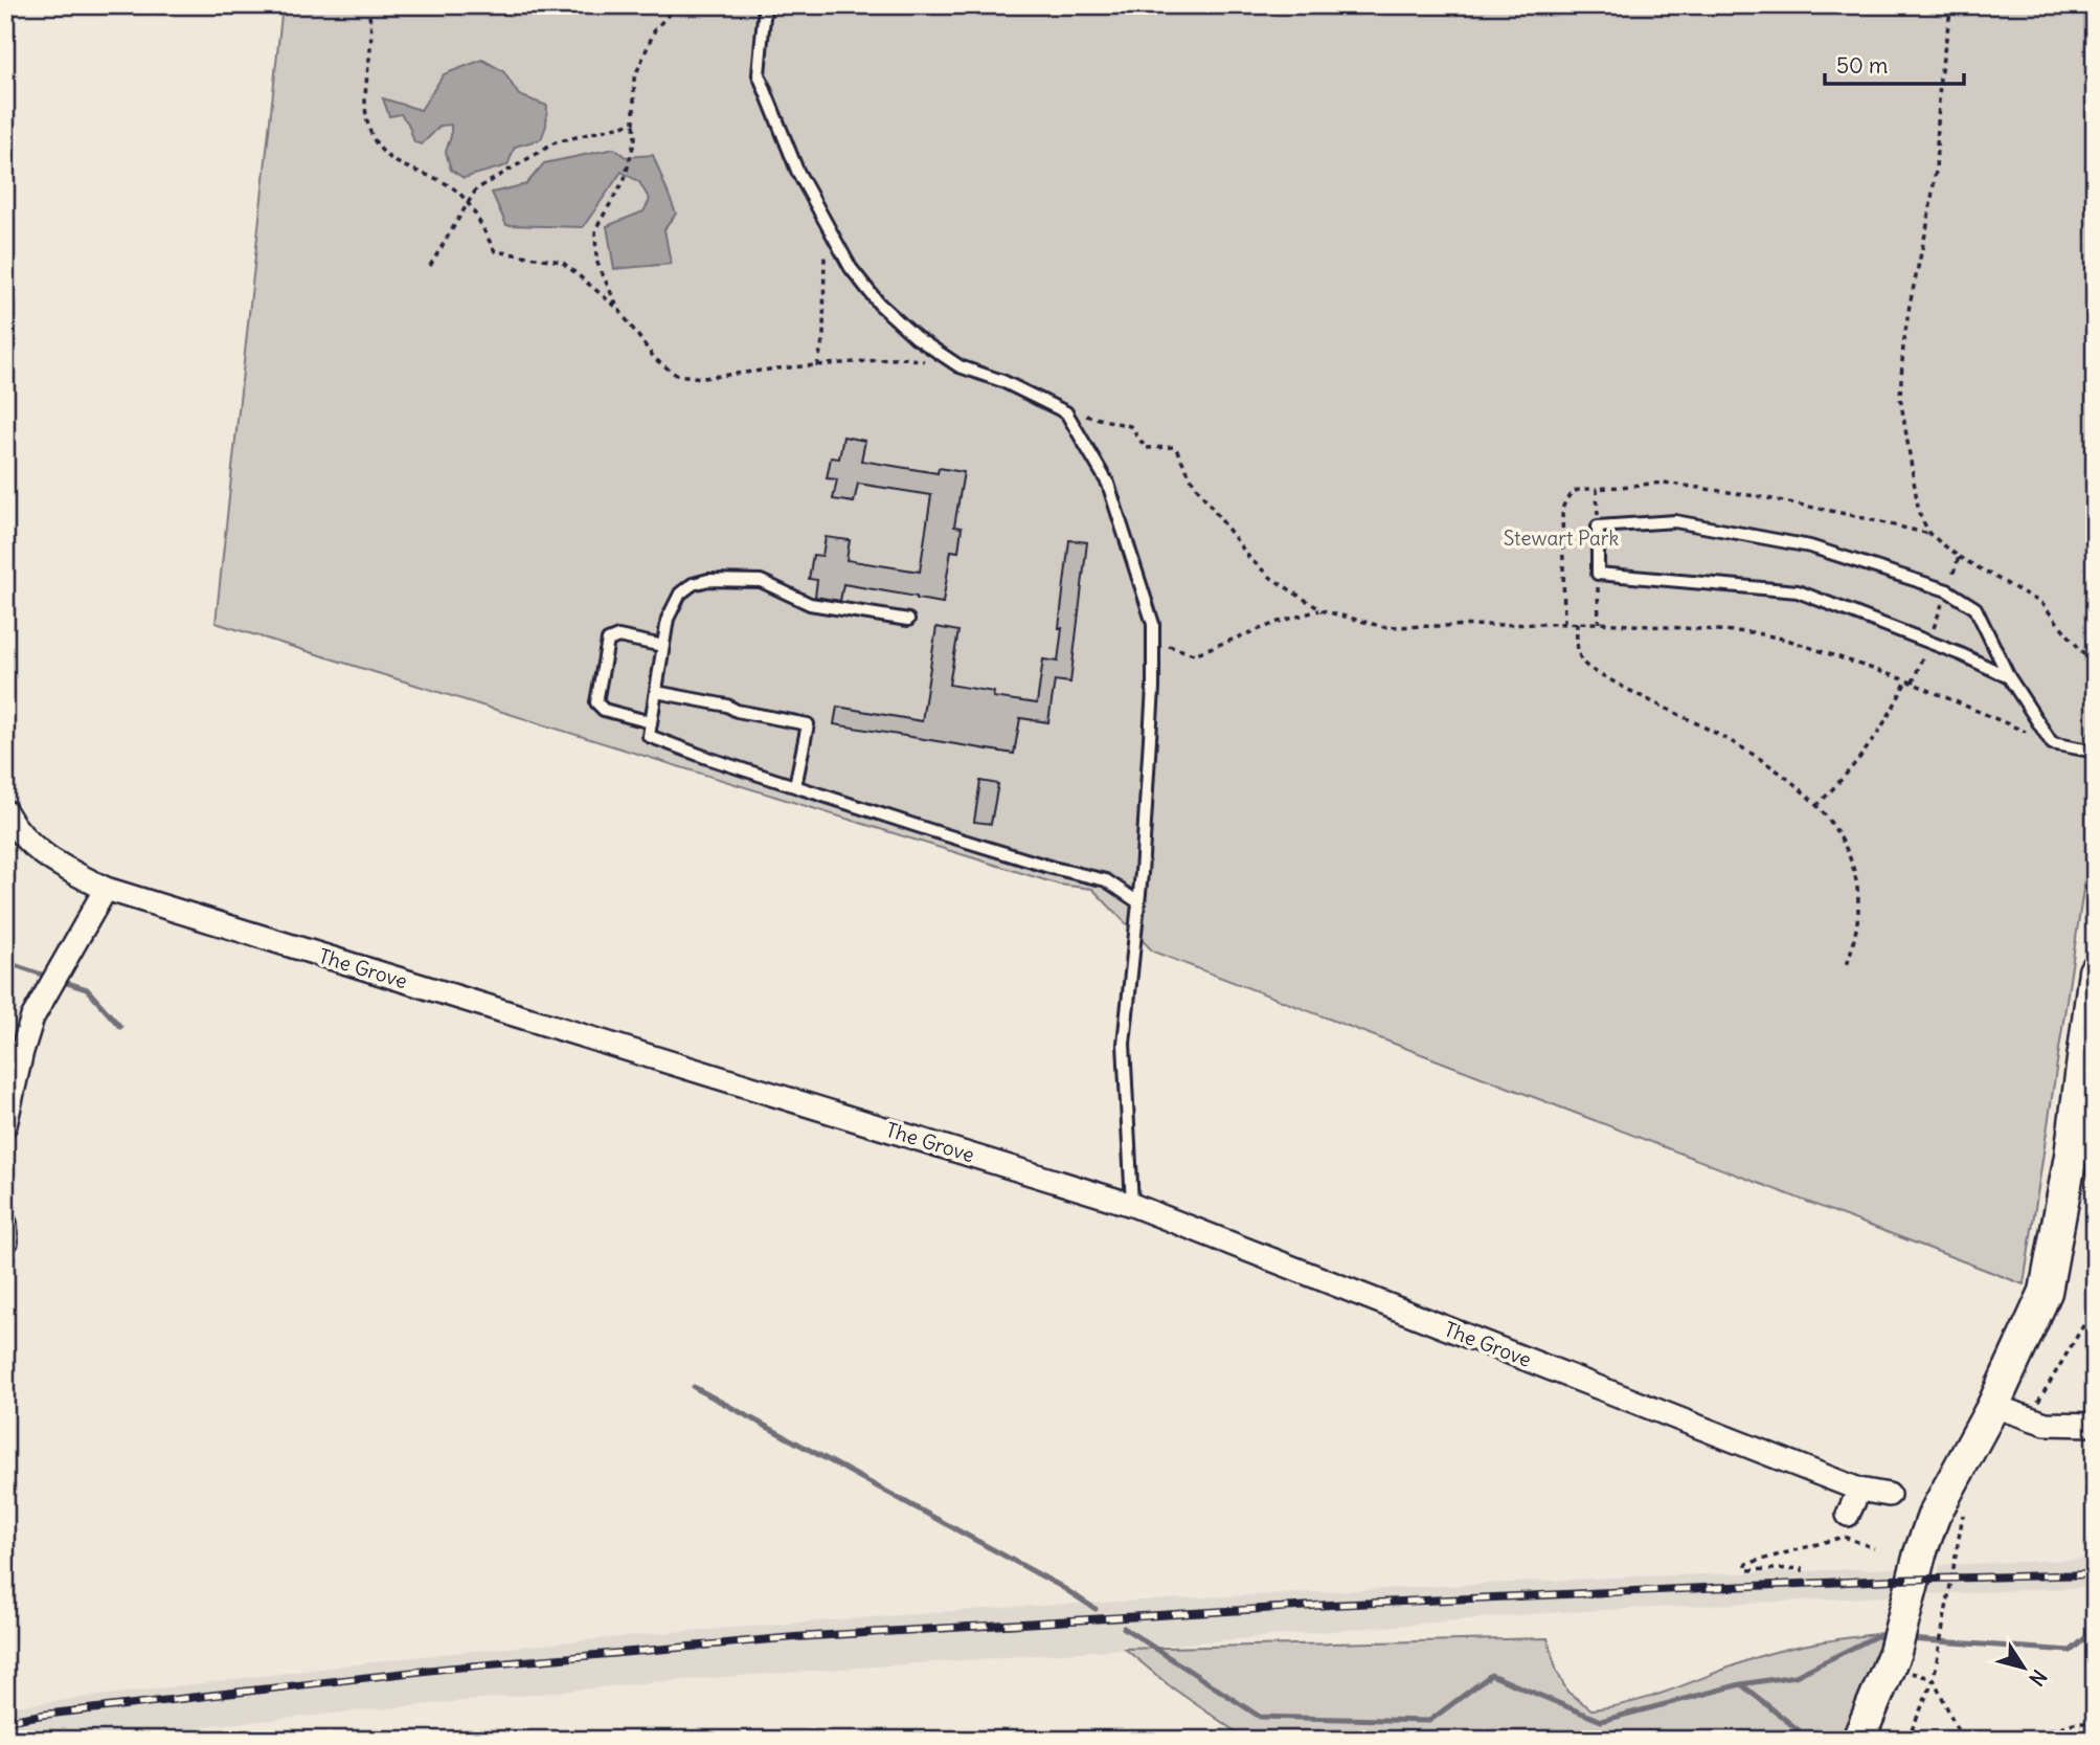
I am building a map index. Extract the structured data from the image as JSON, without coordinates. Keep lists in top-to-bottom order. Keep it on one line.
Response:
{"streets":{"street":["The Grove"]},"parks":["Stewart Park"],"scale_bar":"50 m","north":"bottom right"}
